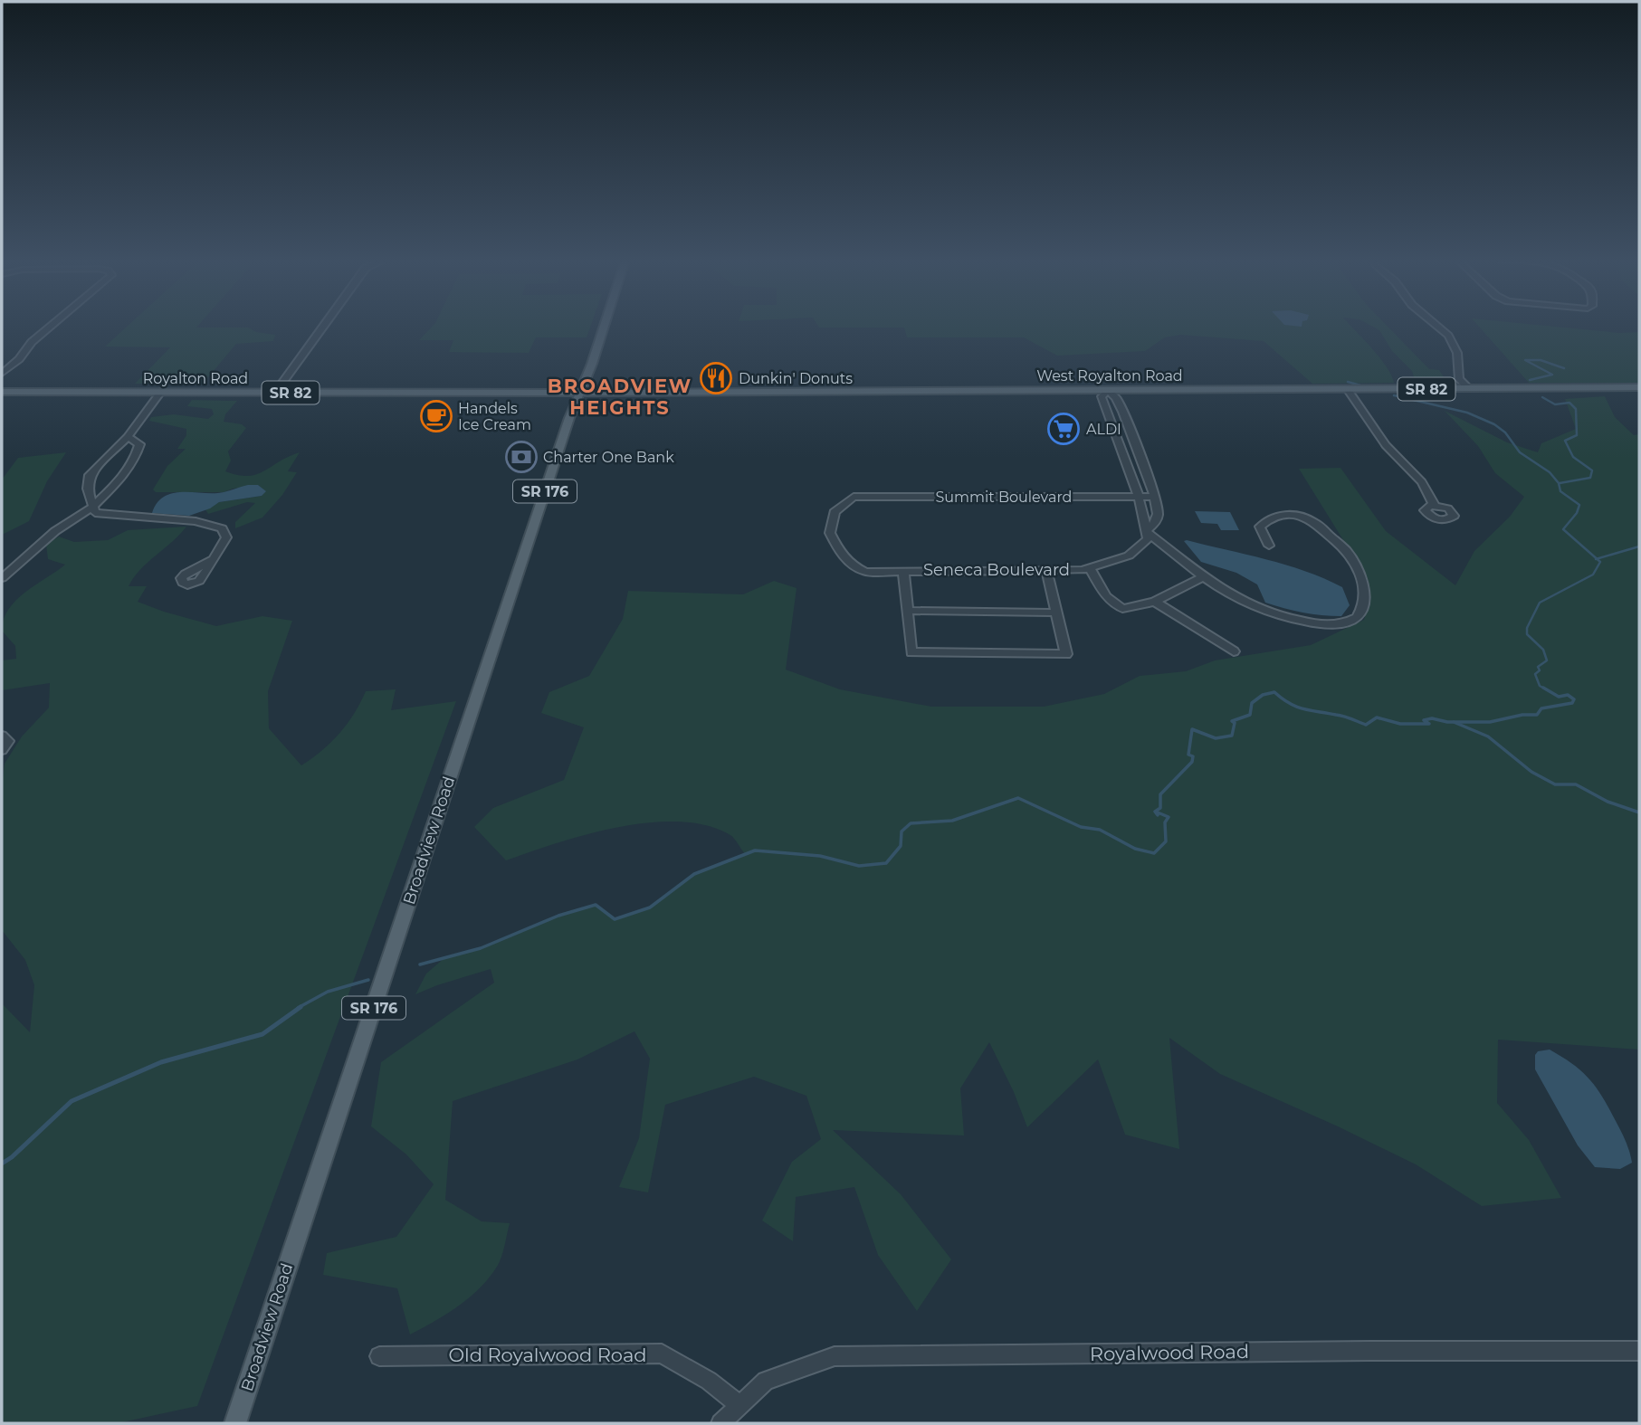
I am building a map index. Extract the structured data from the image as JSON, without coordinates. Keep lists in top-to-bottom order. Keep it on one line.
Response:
{"streets":{"main road":["West Royalton Road","Royalton Road","SR 82","SR 176","Broadview Road"],"street":["Summit Boulevard","Seneca Boulevard","Royalwood Road","Old Royalwood Road"]},"crossings":[["West Royalton Road","Royalton Road"],["West Royalton Road","Seneca Boulevard"],["West Royalton Road","Broadview Road"],["Royalton Road","Broadview Road"],["Summit Boulevard","Seneca Boulevard"],["Royalwood Road","Old Royalwood Road"]],"districts":["BROADVIEW HEIGHTS"],"places":{"restaurant":["Dunkin' Donuts"],"cafe":["Handels Ice Cream"],"supermarket":["ALDI"],"bank":["Charter One Bank"]}}
